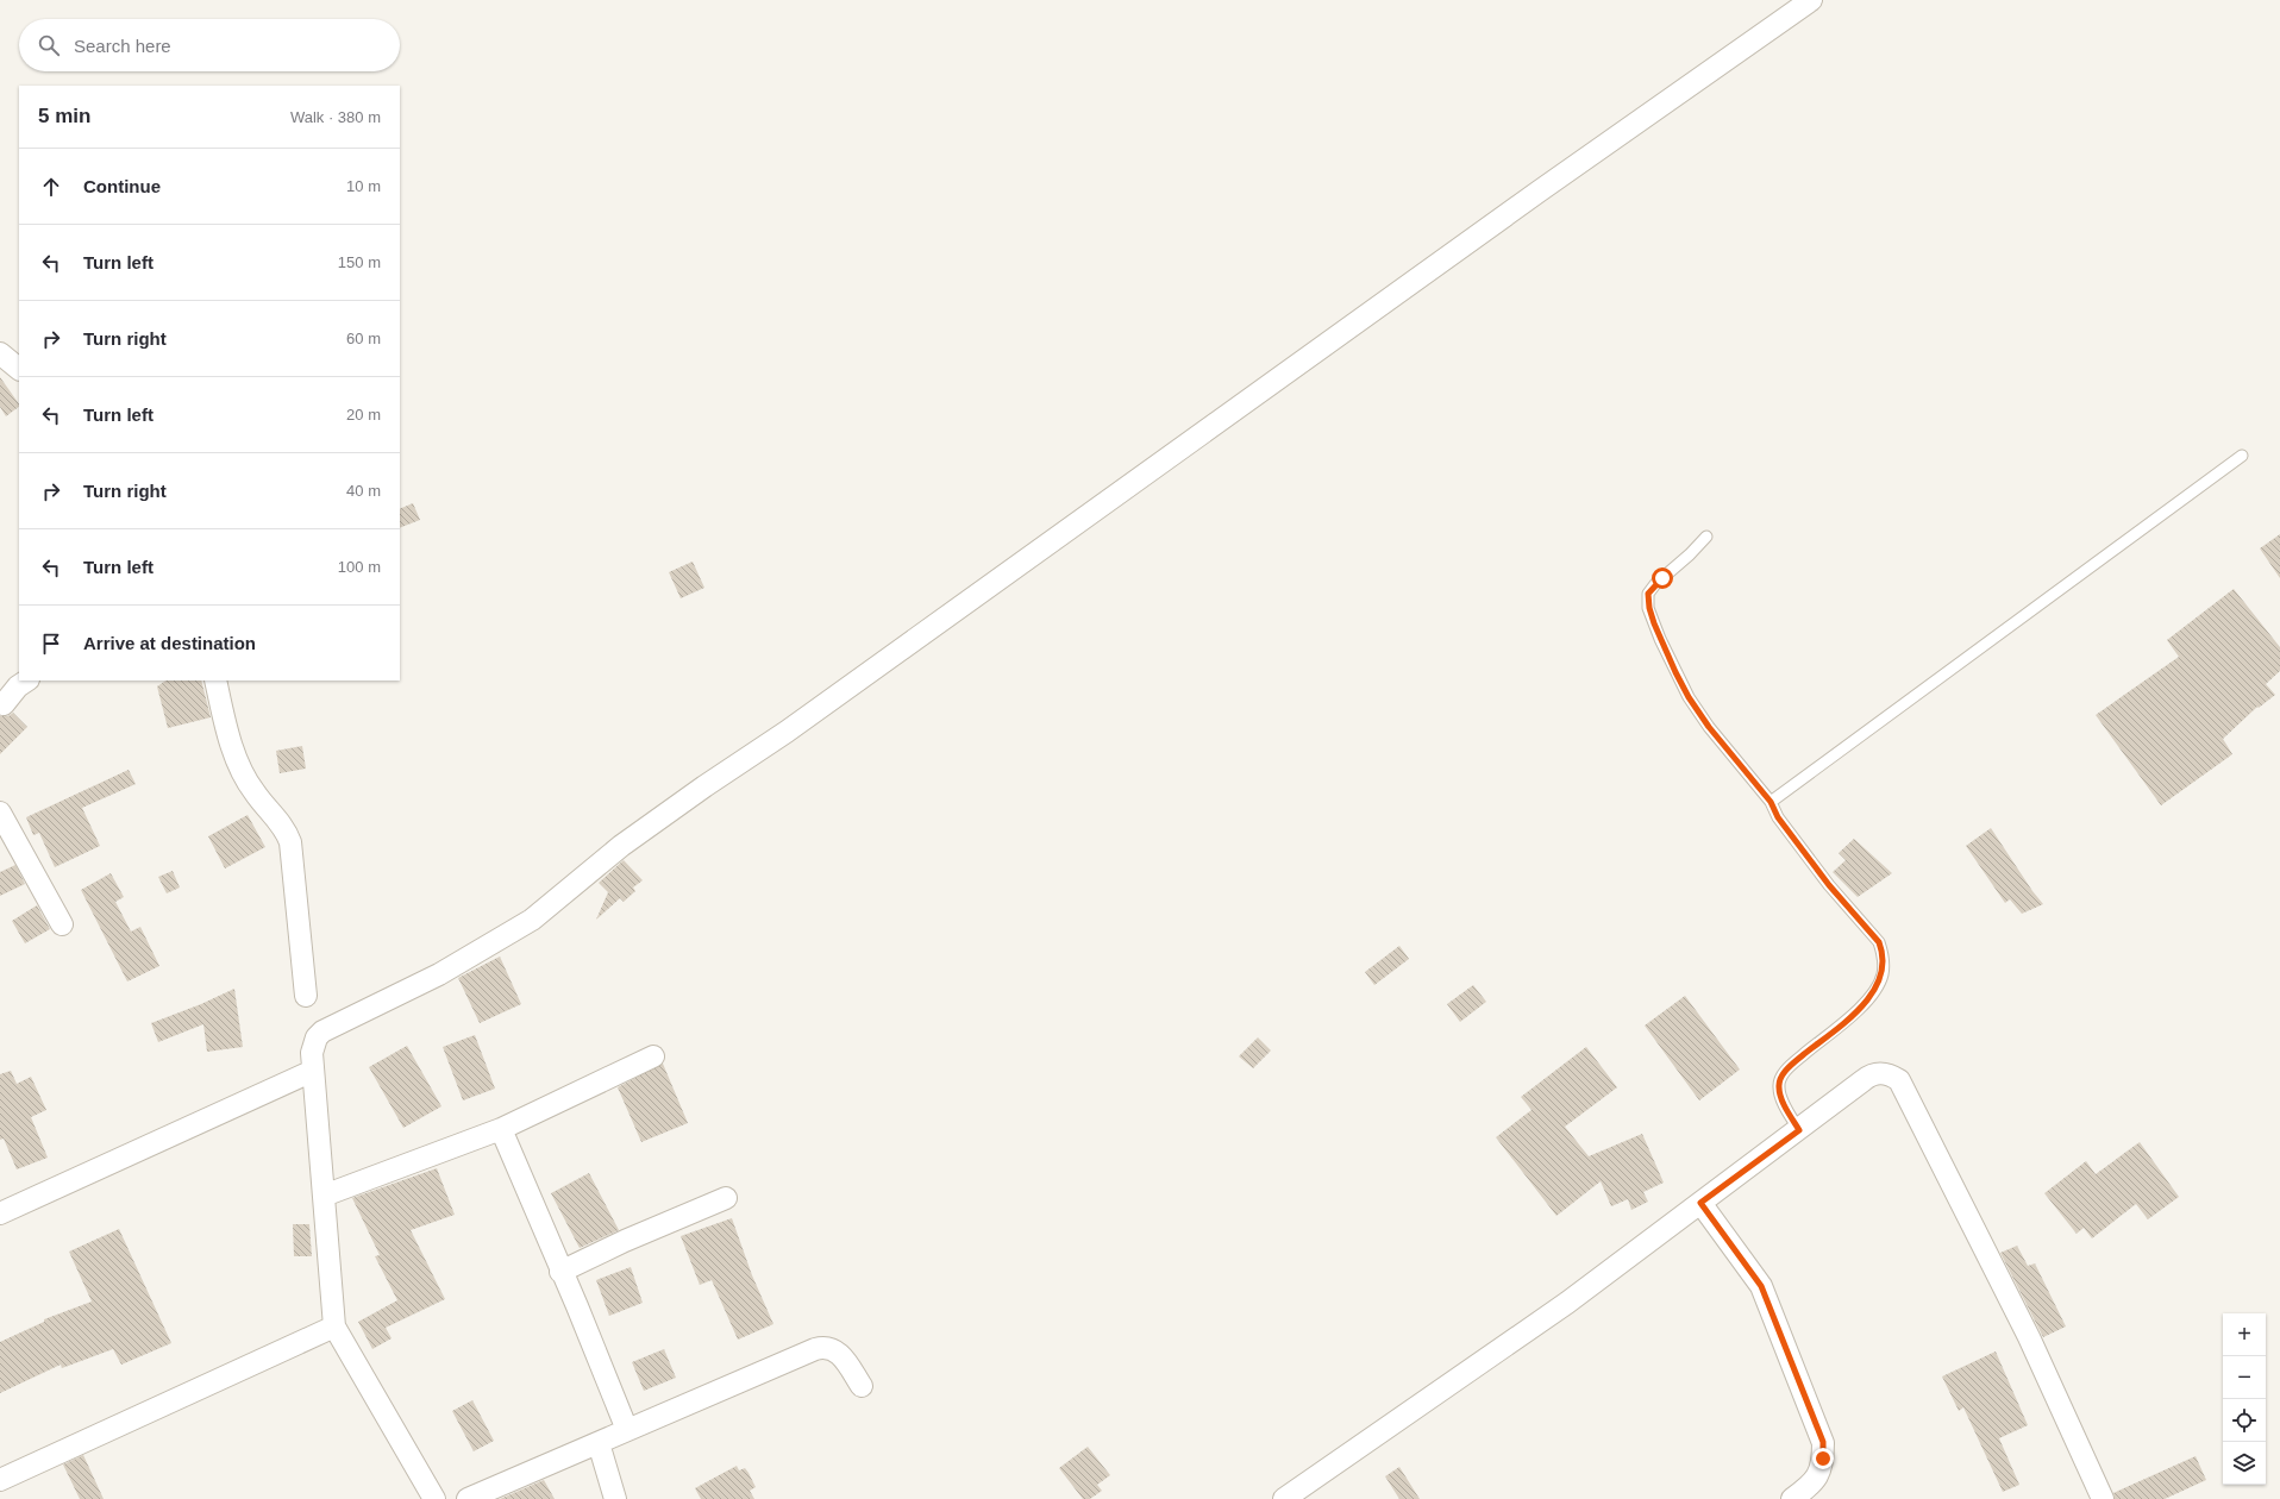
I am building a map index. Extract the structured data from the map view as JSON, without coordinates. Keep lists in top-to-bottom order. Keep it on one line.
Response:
{"page":{"search":"Search here","heading":["5 min","Walk · 380 m"],"list":[["Continue","10 m"],["Turn left","150 m"],["Turn right","60 m"],["Turn left","20 m"],["Turn right","40 m"],["Turn left","100 m"],"Arrive at destination"],"map_buttons":["+","−"]}}
